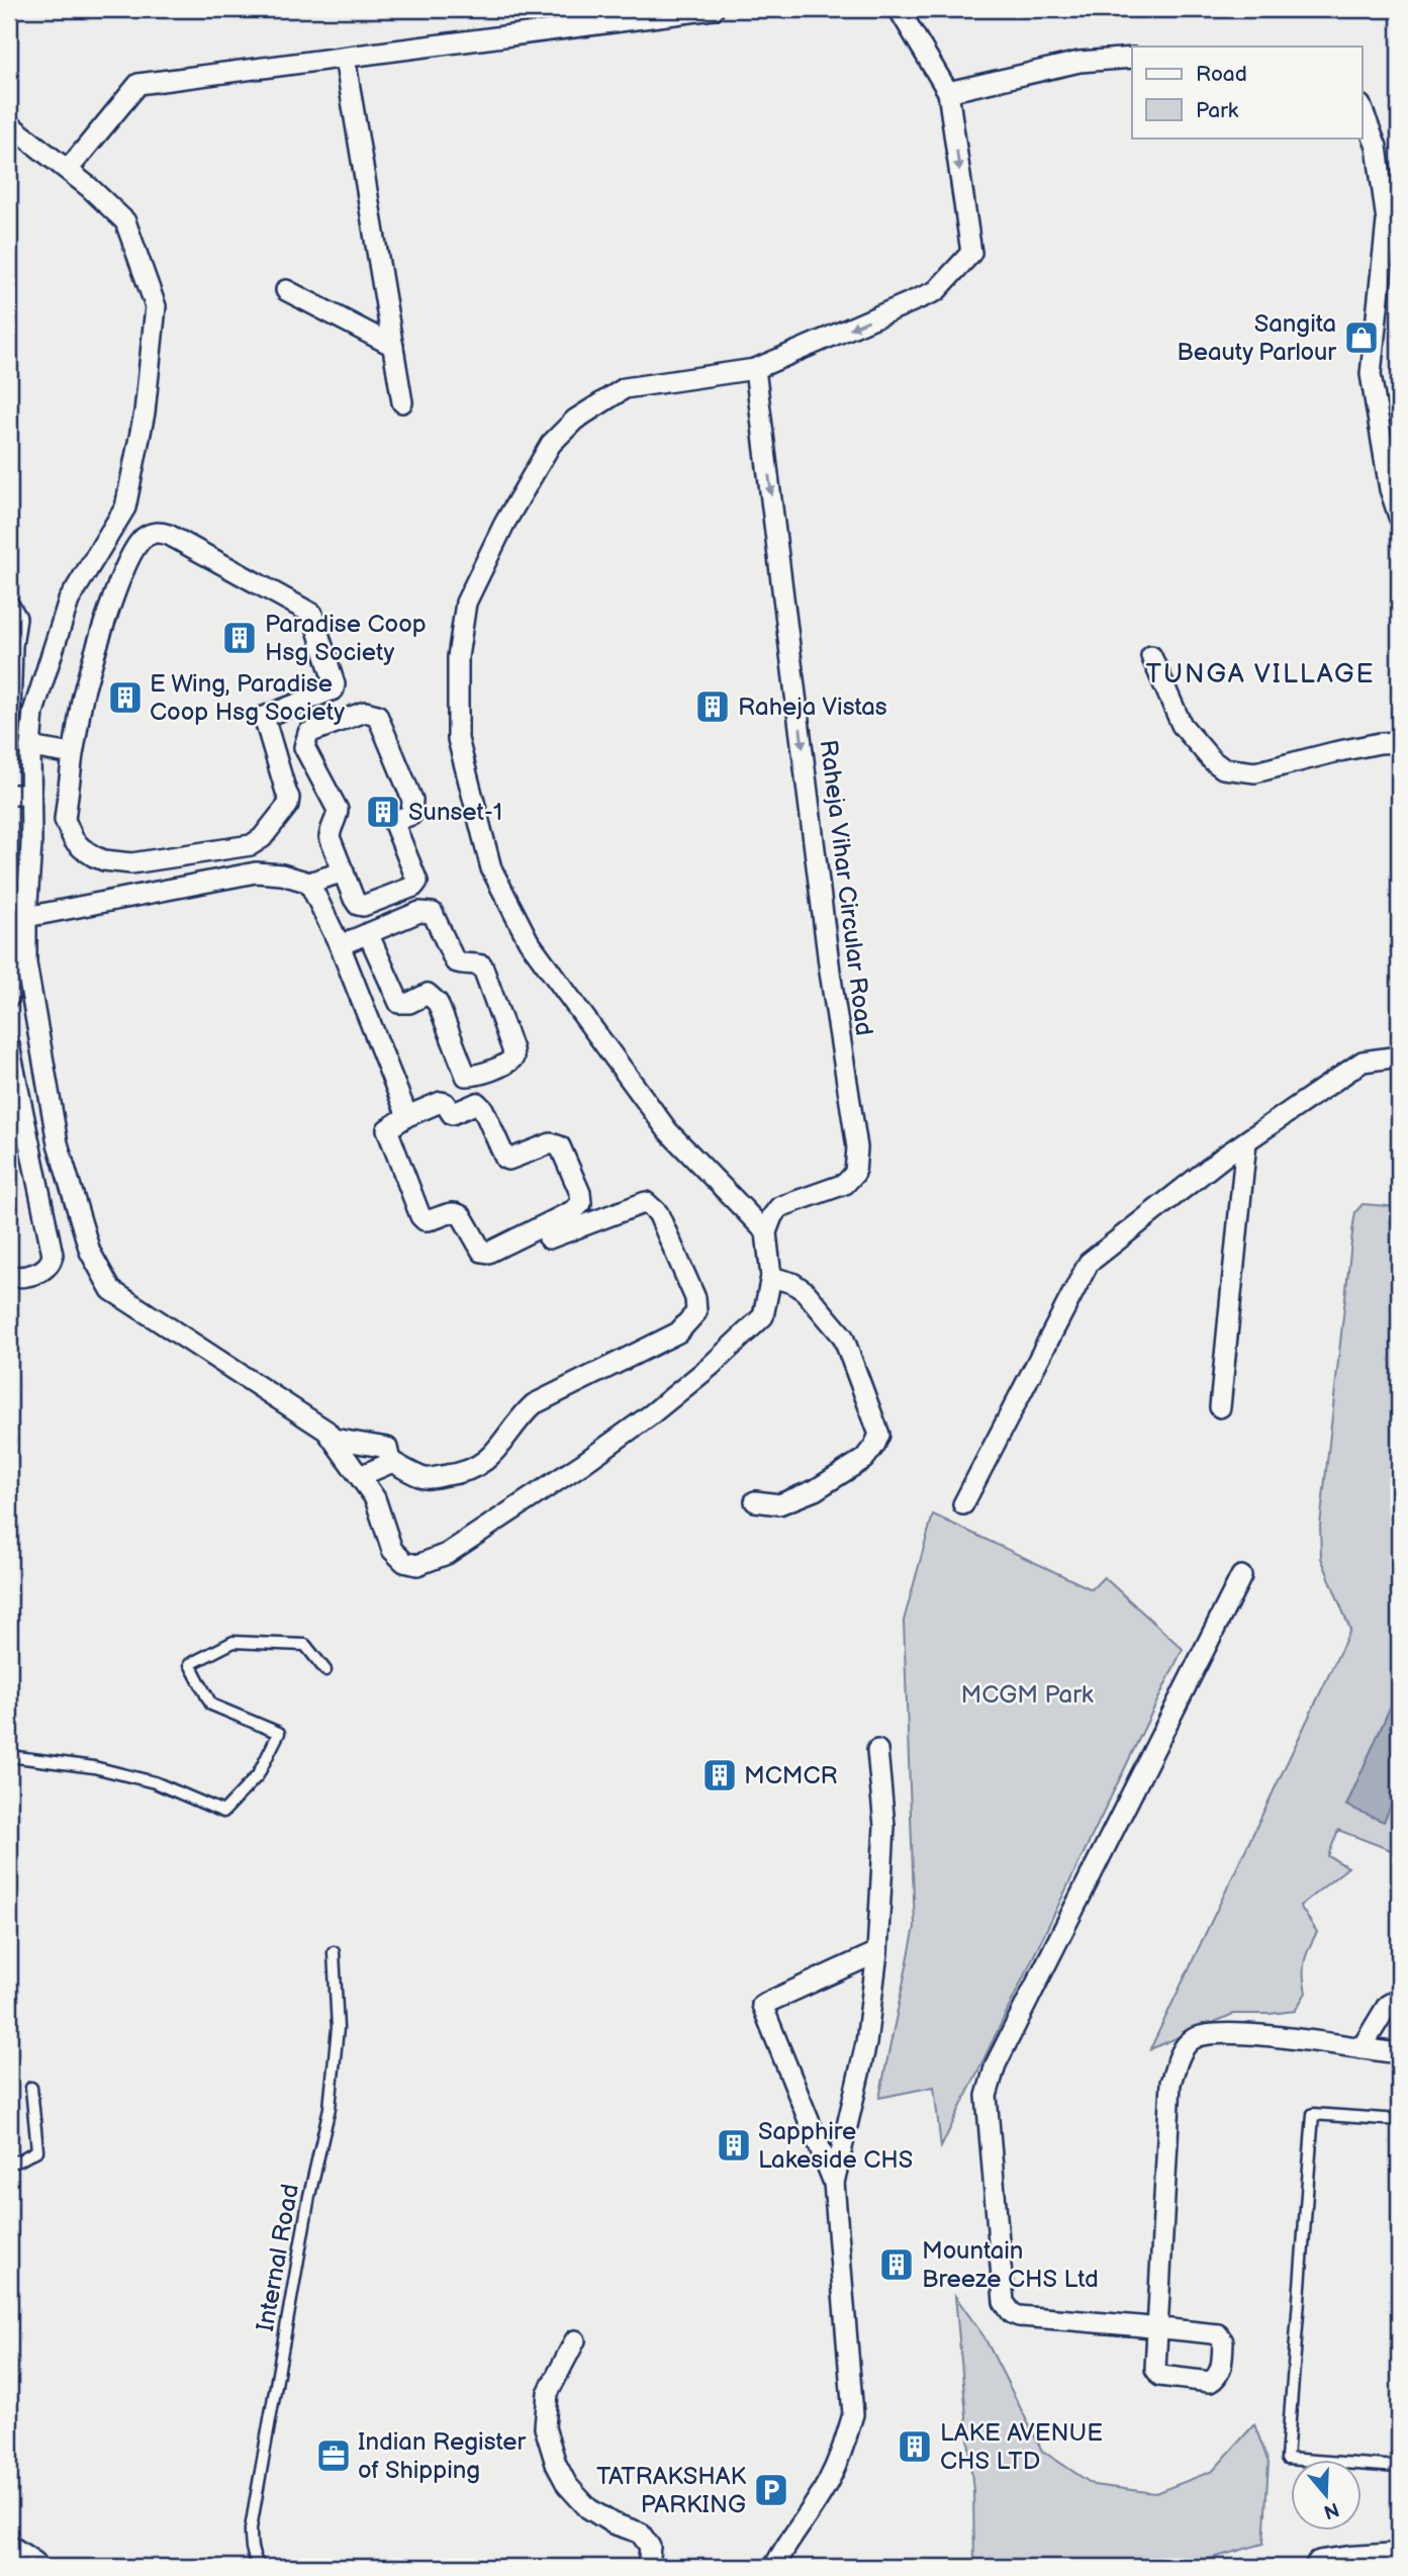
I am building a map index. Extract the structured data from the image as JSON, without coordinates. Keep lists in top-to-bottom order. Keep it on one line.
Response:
{"streets":{"street":["Raheja Vihar Circular Road"],"lane":["Internal Road"]},"one_way":["Raheja Vihar Circular Road"],"districts":["TUNGA VILLAGE"],"parks":["MCGM Park"],"places":{"shop":["Sangita Beauty Parlour"],"building":["Paradise Coop Hsg Society","E Wing, Paradise Coop Hsg Society","Raheja Vistas","Sunset-1","MCMCR","Sapphire Lakeside CHS","Mountain Breeze CHS Ltd","LAKE AVENUE CHS LTD"],"office":["Indian Register of Shipping"],"parking":["TATRAKSHAK PARKING"]},"legend":["Road","Park"],"north":"bottom"}
